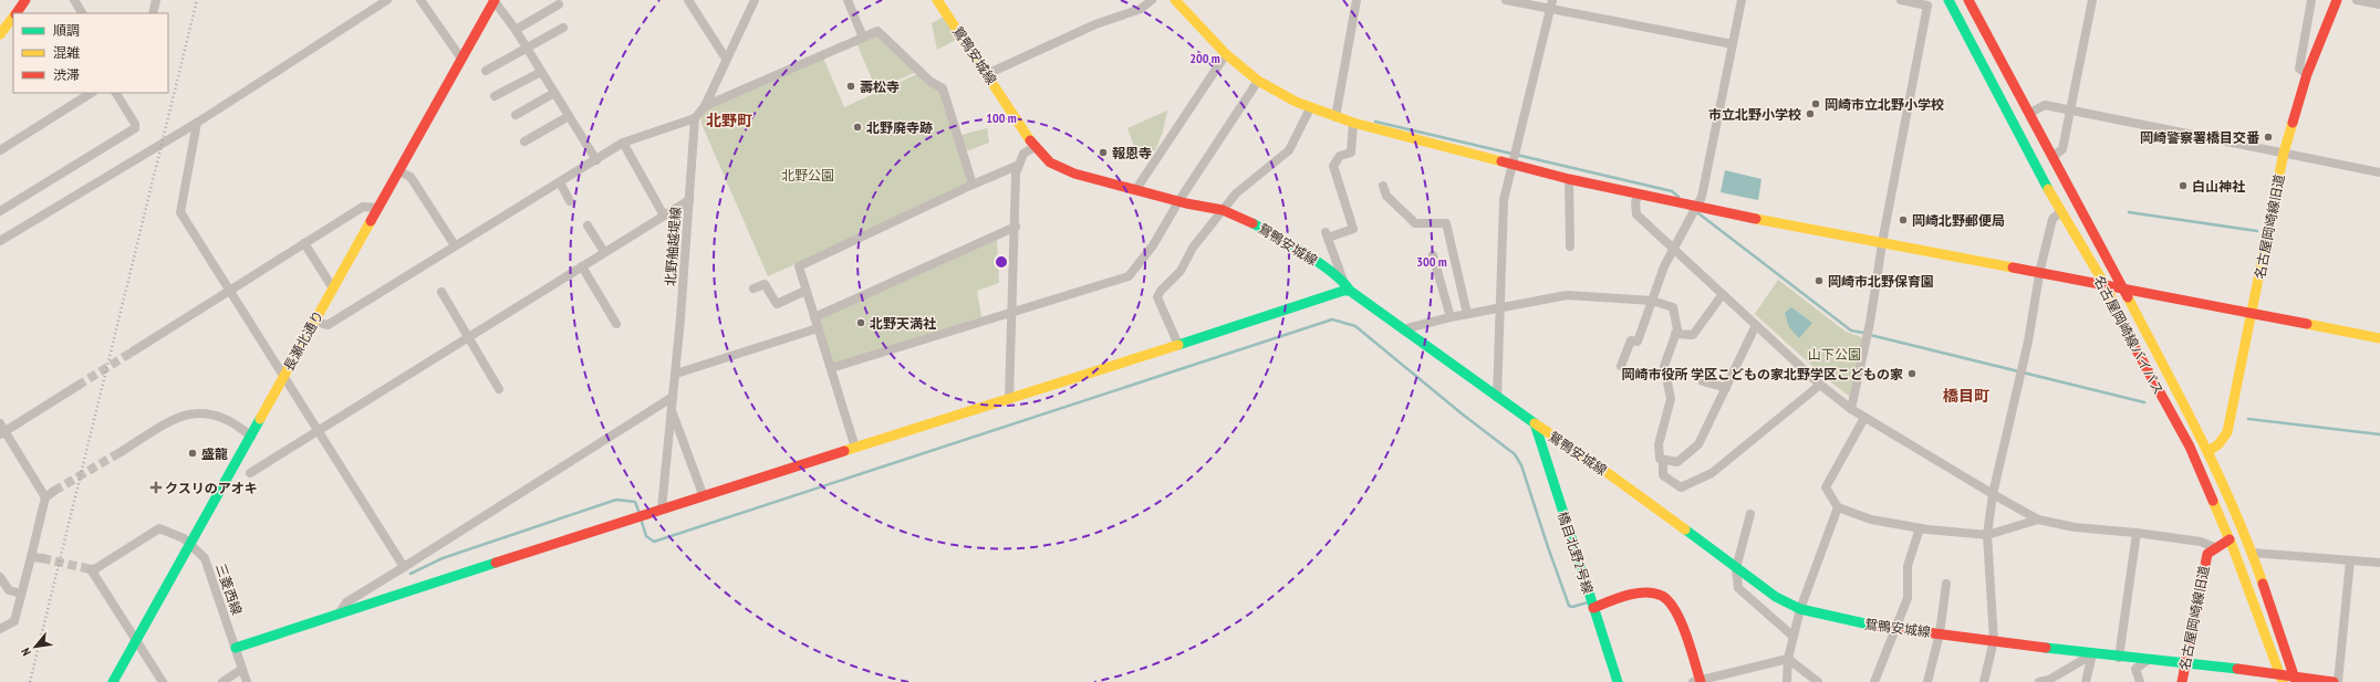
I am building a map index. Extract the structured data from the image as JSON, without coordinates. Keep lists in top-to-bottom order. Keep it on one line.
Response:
{"streets":{"street":["鴛鴨安城線","名古屋岡崎線旧道","北野舳越堤線","名古屋岡崎線バイパス","長瀬北通り","橋目北野2号線","三菱西線"]},"crossings":[["鴛鴨安城線","名古屋岡崎線旧道"],["鴛鴨安城線","名古屋岡崎線バイパス"],["鴛鴨安城線","橋目北野2号線"],["名古屋岡崎線旧道","名古屋岡崎線バイパス"],["長瀬北通り","三菱西線"]],"districts":["北野町","橋目町"],"parks":["北野公園","山下公園"],"places":{"other":["壽松寺","岡崎市立北野小学校","市立北野小学校","北野廃寺跡","岡崎警察署橋目交番","報恩寺","白山神社","岡崎北野郵便局","岡崎市北野保育園","北野天満社","岡崎市役所 学区こどもの家北野学区こどもの家","盛龍"],"health":["クスリのアオキ"]},"legend":["順調","混雑","渋滞"],"north":"bottom left","rings":["200 m","100 m","300 m"]}
